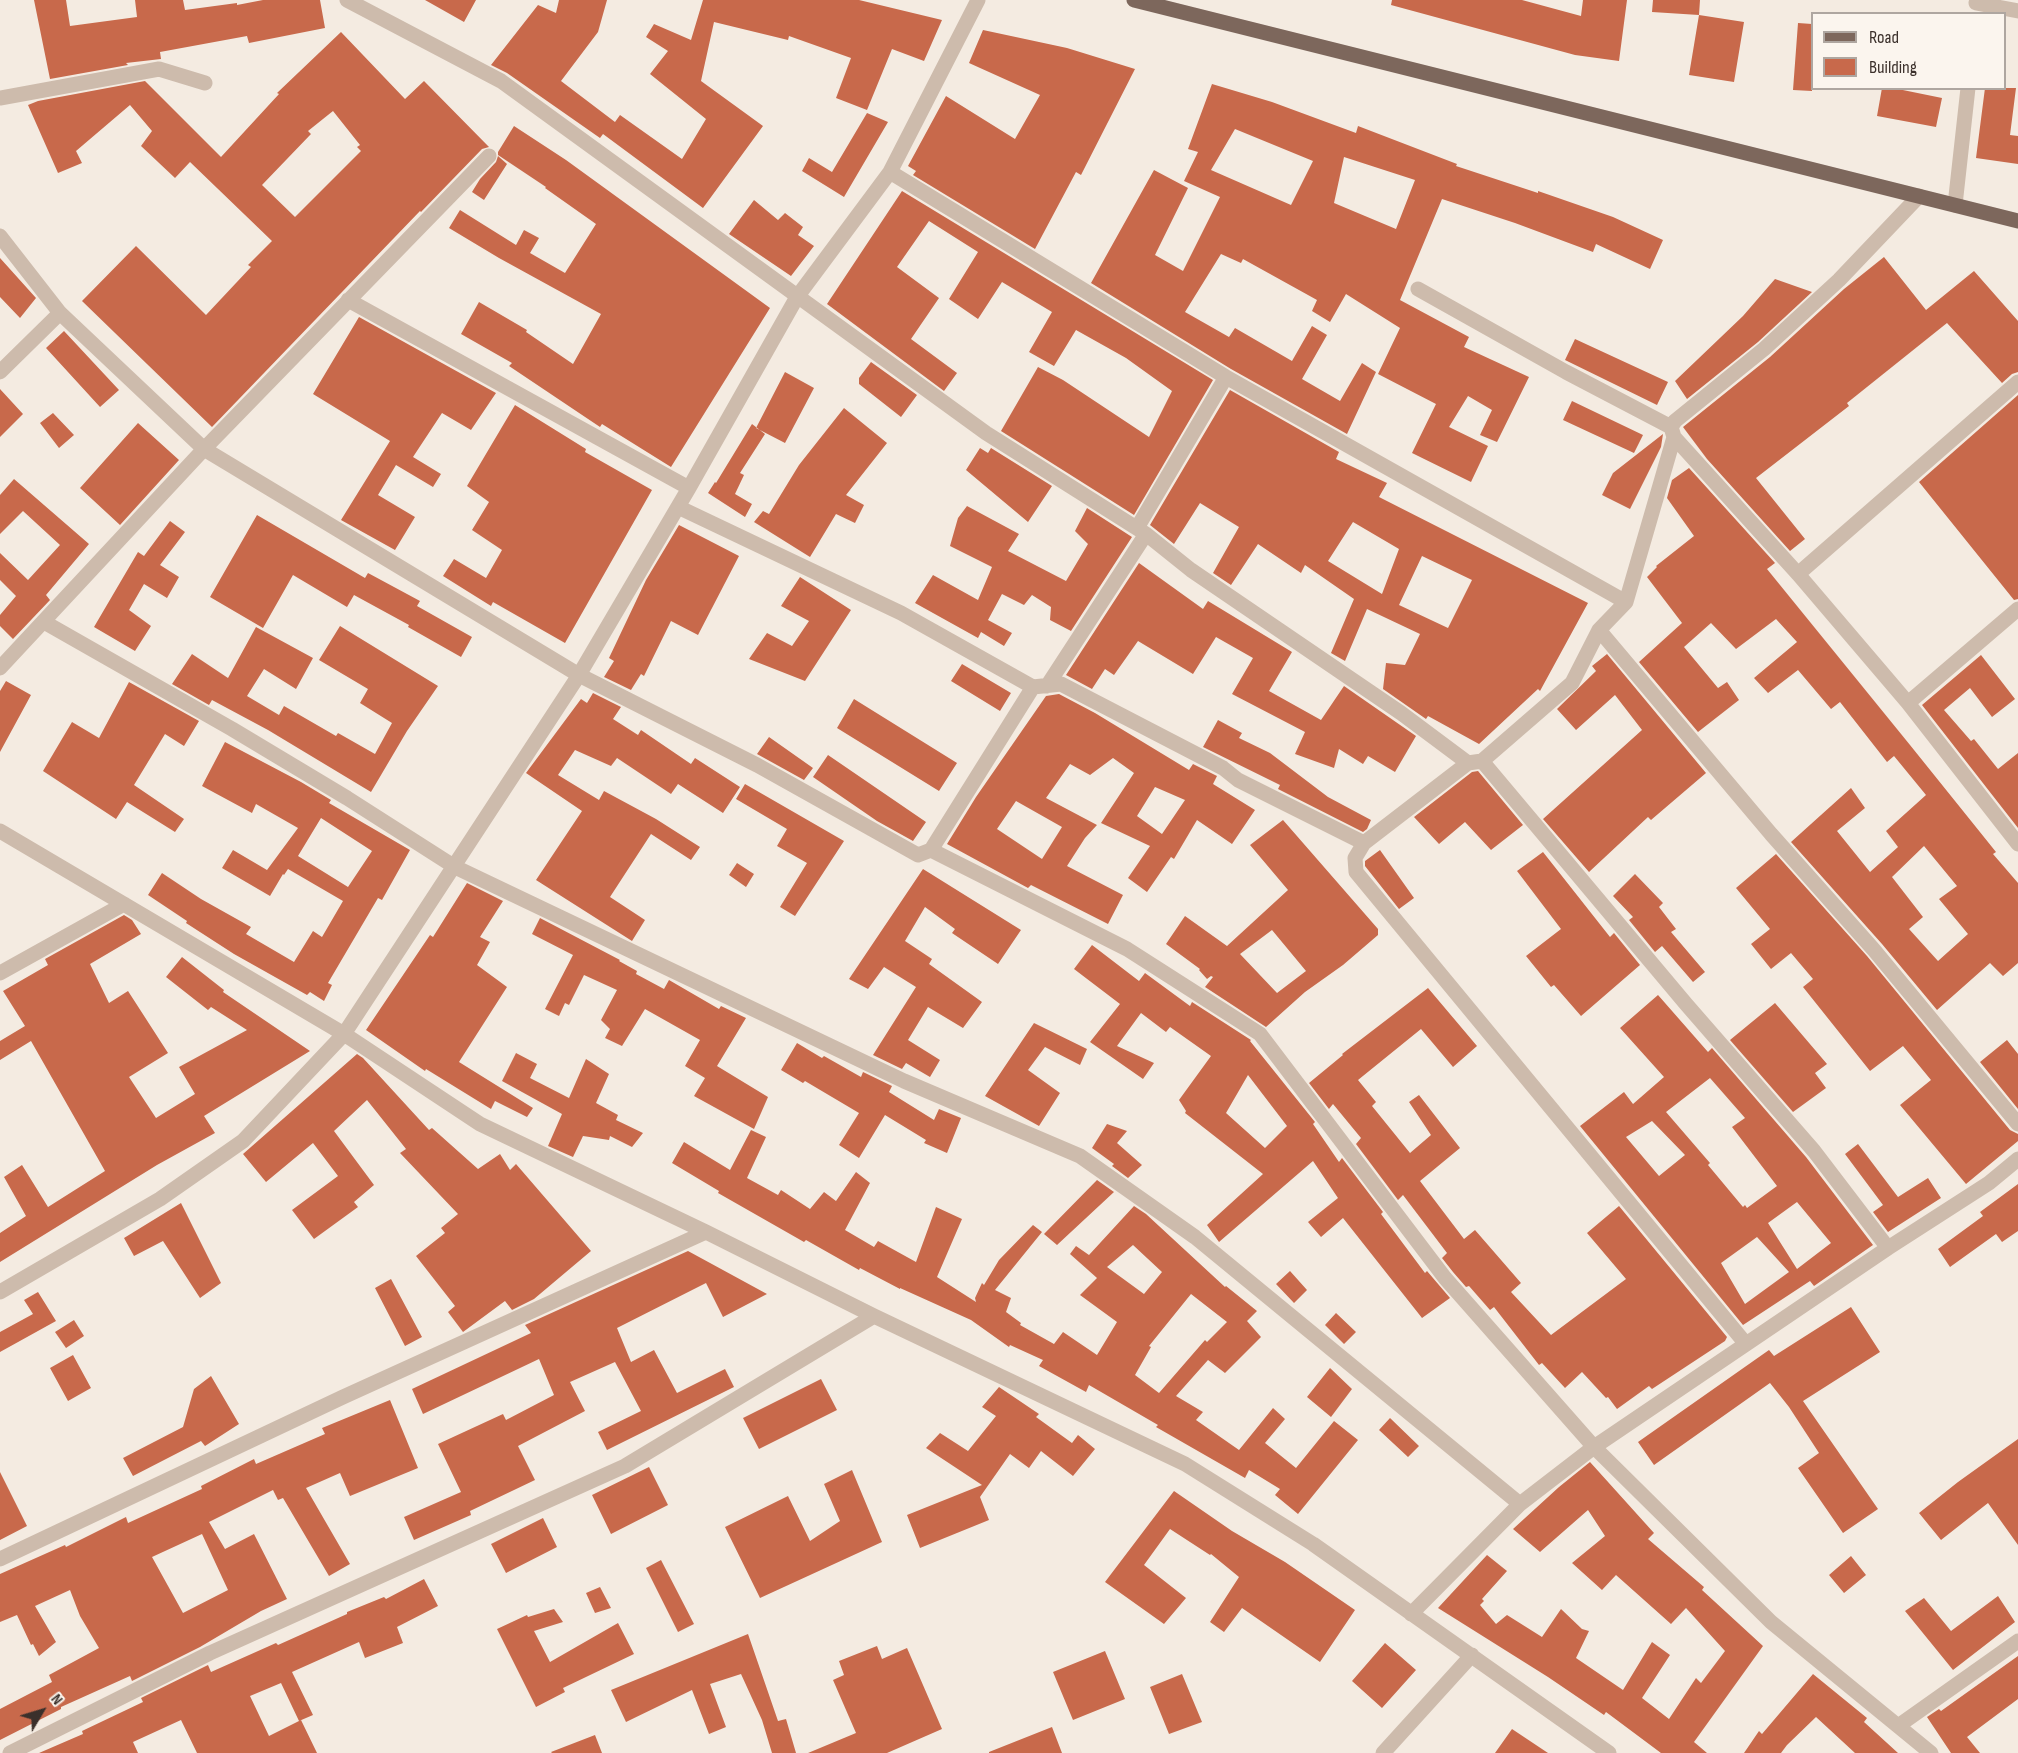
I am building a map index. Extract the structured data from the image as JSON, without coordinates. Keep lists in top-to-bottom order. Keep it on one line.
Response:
{"legend":["Road","Building"],"north":"top right"}
